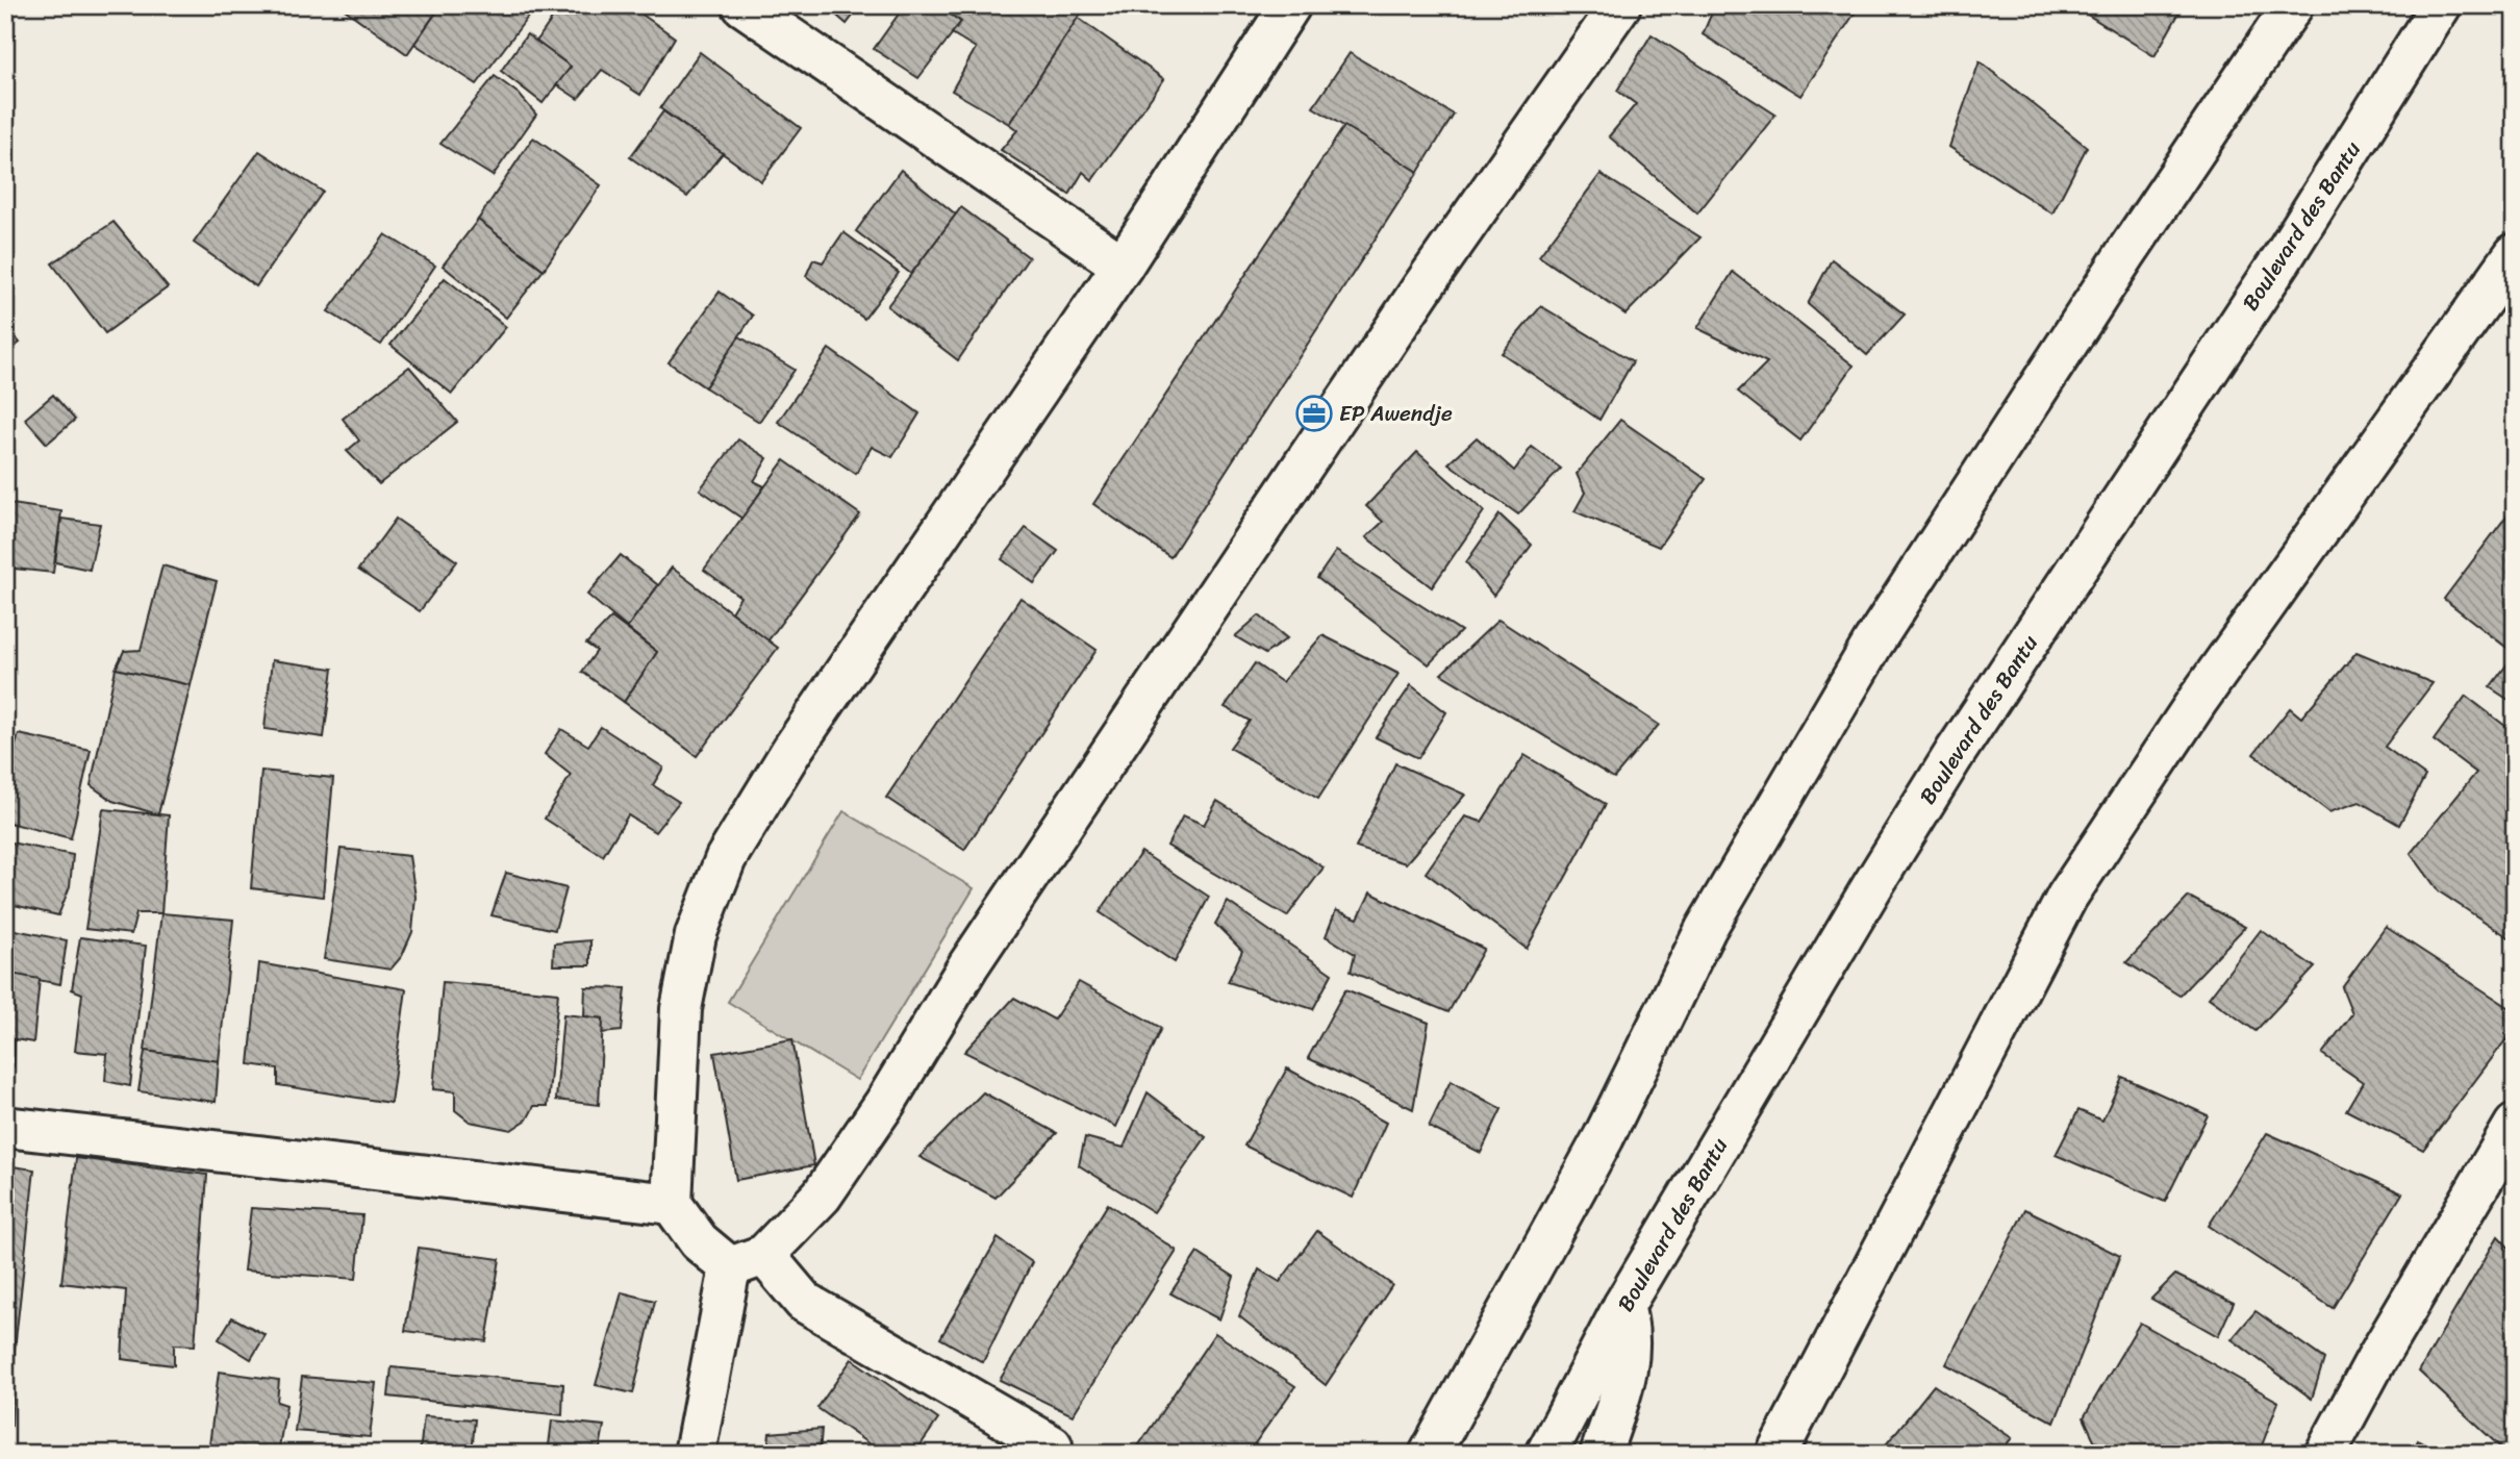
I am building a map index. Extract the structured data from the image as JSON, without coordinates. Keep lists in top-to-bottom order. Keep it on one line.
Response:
{"streets":{"main road":["Boulevard des Bantu"]},"places":{"office":["EP Awendje"]}}
